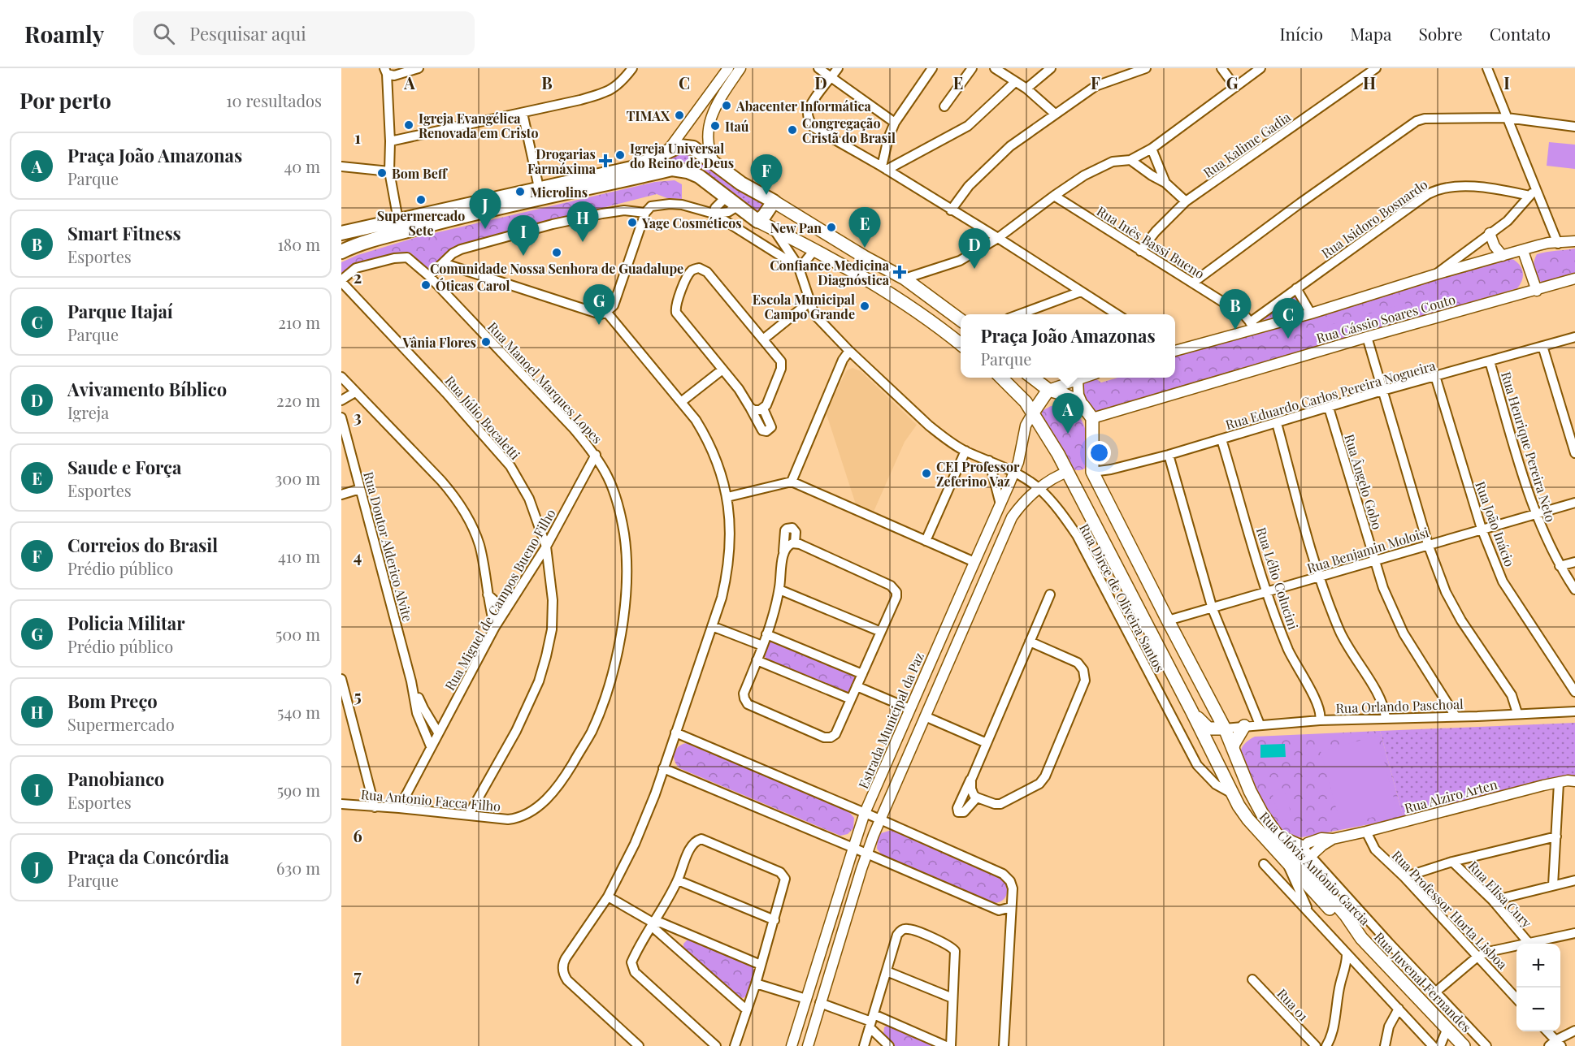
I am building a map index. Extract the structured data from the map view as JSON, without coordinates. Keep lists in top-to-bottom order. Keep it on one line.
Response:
{"streets":{"main road":["Rua Clóvis Antônio Garcia","Rua Juvenal Fernandes"],"street":["Rua Kalime Gadia","Rua Isidoro Bosnardo","Rua Inês Bassi Bueno","Rua Cássio Soares Couto","Rua Manoel Marques Lopes","Rua Eduardo Carlos Pereira Nogueira","Rua Júlio Bocaletti","Rua Henrique Pereira Neto","Rua Ângelo Gobo","Rua João Inácio","Rua Doutor Alderico Alvite","Rua Benjamin Moloisi","Rua Lélio Colucini","Rua Dirce de Oliveira Santos","Rua Miguel de Campos Bueno Filho","Rua Orlando Paschoal","Estrada Municipal da Paz","Rua Alziro Arten","Rua Antonio Facca Filho","Rua Elisa Cury","Rua Professor Horta Lisboa","Rua 01"]},"crossings":[["Rua Kalime Gadia","Rua Inês Bassi Bueno"],["Rua Isidoro Bosnardo","Rua Inês Bassi Bueno"],["Rua Isidoro Bosnardo","Rua Cássio Soares Couto"],["Rua Inês Bassi Bueno","Rua Cássio Soares Couto"],["Rua Cássio Soares Couto","Rua Clóvis Antônio Garcia"],["Rua Manoel Marques Lopes","Rua Júlio Bocaletti"],["Rua Manoel Marques Lopes","Rua Miguel de Campos Bueno Filho"],["Rua Manoel Marques Lopes","Rua Antonio Facca Filho"],["Rua Eduardo Carlos Pereira Nogueira","Rua Henrique Pereira Neto"],["Rua Eduardo Carlos Pereira Nogueira","Rua Ângelo Gobo"],["Rua Eduardo Carlos Pereira Nogueira","Rua João Inácio"],["Rua Eduardo Carlos Pereira Nogueira","Rua Lélio Colucini"],["Rua Eduardo Carlos Pereira Nogueira","Rua Clóvis Antônio Garcia"],["Rua Júlio Bocaletti","Rua Miguel de Campos Bueno Filho"],["Rua Júlio Bocaletti","Rua Antonio Facca Filho"],["Rua Henrique Pereira Neto","Rua Benjamin Moloisi"],["Rua Ângelo Gobo","Rua Benjamin Moloisi"],["Rua Ângelo Gobo","Rua Orlando Paschoal"],["Rua João Inácio","Rua Benjamin Moloisi"],["Rua Doutor Alderico Alvite","Rua Miguel de Campos Bueno Filho"],["Rua Benjamin Moloisi","Rua Lélio Colucini"],["Rua Benjamin Moloisi","Rua Clóvis Antônio Garcia"],["Rua Lélio Colucini","Rua Orlando Paschoal"],["Rua Dirce de Oliveira Santos","Estrada Municipal da Paz"],["Rua Dirce de Oliveira Santos","Rua Clóvis Antônio Garcia"],["Rua Miguel de Campos Bueno Filho","Rua Antonio Facca Filho"],["Rua Orlando Paschoal","Rua Clóvis Antônio Garcia"],["Estrada Municipal da Paz","Rua Clóvis Antônio Garcia"],["Rua Alziro Arten","Rua Clóvis Antônio Garcia"],["Rua Alziro Arten","Rua Professor Horta Lisboa"],["Rua Alziro Arten","Rua Juvenal Fernandes"],["Rua Clóvis Antônio Garcia","Rua Juvenal Fernandes"]],"places":{"other":["Abacenter Informática","TIMAX","Igreja Evangélica Renovada em Cristo","Itaú","Congregação Cristã do Brasil","Igreja Universal do Reino de Deus","Bom Beff","Microlins","Supermercado Sete","Yage Cosméticos","New Pan","Comunidade Nossa Senhora de Guadalupe","Óticas Carol","Escola Municipal Campo Grande","Vânia Flores","CEI Professor Zeferino Vaz"],"health":["Drogarias Farmáxima","Confiance Medicina Diagnóstica"]},"page":{"header":"Roamly","search":"Pesquisar aqui","nav":["Início","Mapa","Sobre","Contato"],"heading":["Por perto","10 resultados"],"list":[{"mark":"A","name":"Praça João Amazonas","note":"Parque","value":"40 m"},{"mark":"B","name":"Smart Fitness","note":"Esportes","value":"180 m"},{"mark":"C","name":"Parque Itajaí","note":"Parque","value":"210 m"},{"mark":"D","name":"Avivamento Bíblico","note":"Igreja","value":"220 m"},{"mark":"E","name":"Saude e Força","note":"Esportes","value":"300 m"},{"mark":"F","name":"Correios do Brasil","note":"Prédio público","value":"410 m"},{"mark":"G","name":"Policia Militar","note":"Prédio público","value":"500 m"},{"mark":"H","name":"Bom Preço","note":"Supermercado","value":"540 m"},{"mark":"I","name":"Panobianco","note":"Esportes","value":"590 m"},{"mark":"J","name":"Praça da Concórdia","note":"Parque","value":"630 m"}],"pins":["F","J","H","E","I","D","G","B","C","A"],"popup":["Praça João Amazonas","Parque"],"map_buttons":["+","−"]},"grid":{"columns":["A","B","C","D","E","F","G","H","I"],"rows":["1","2","3","4","5","6","7"]}}
